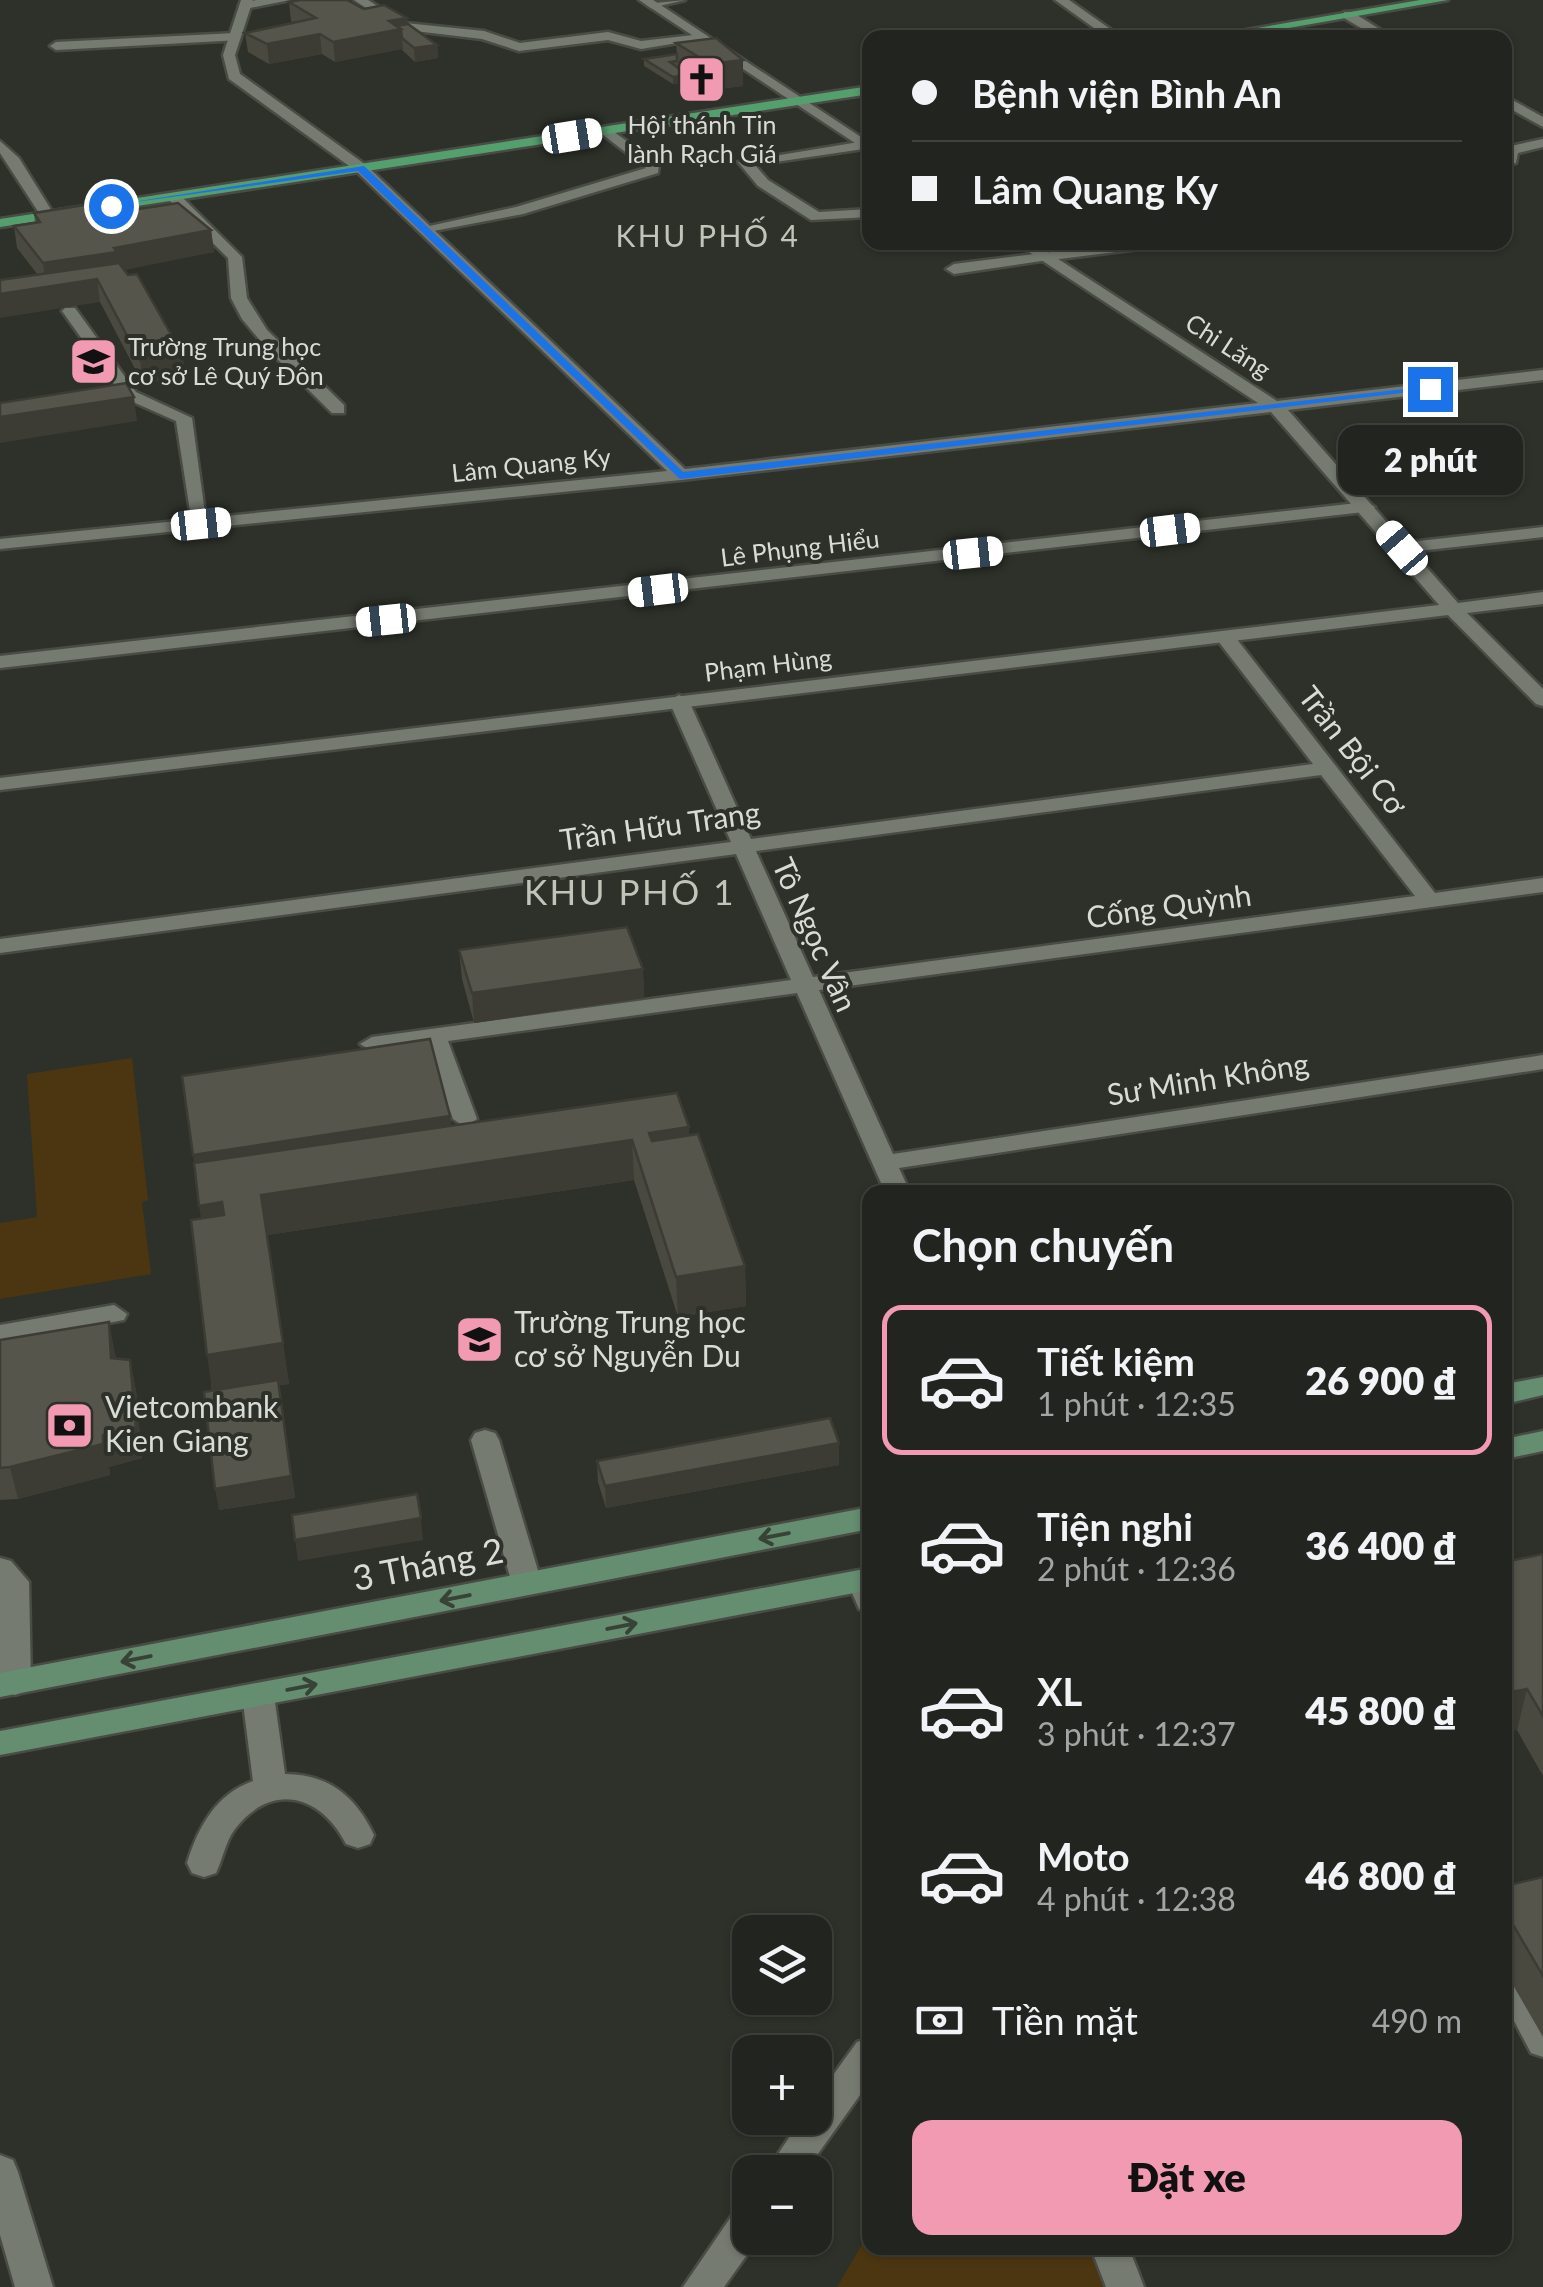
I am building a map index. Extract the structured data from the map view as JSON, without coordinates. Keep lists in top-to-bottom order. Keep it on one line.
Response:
{"streets":{"main road":["3 Tháng 2"],"street":["Chi Lăng","Lâm Quang Ky","Lê Phụng Hiểu","Phạm Hùng","Trần Bội Cơ","Trần Hữu Trang","Cống Quỳnh","Tô Ngọc Vân","Sư Minh Không"]},"crossings":[["Chi Lăng","Lâm Quang Ky"],["Chi Lăng","Lê Phụng Hiểu"],["Chi Lăng","Phạm Hùng"],["Phạm Hùng","Trần Bội Cơ"],["Phạm Hùng","Tô Ngọc Vân"],["Trần Bội Cơ","Trần Hữu Trang"],["Trần Bội Cơ","Cống Quỳnh"],["Trần Hữu Trang","Tô Ngọc Vân"],["Cống Quỳnh","Tô Ngọc Vân"],["Tô Ngọc Vân","Sư Minh Không"]],"districts":["KHU PHỐ 4","KHU PHỐ 1"],"places":{"church":["Hội thánh Tin lành Rạch Giá"],"school or university":["Trường Trung học cơ sở Lê Quý Đôn","Trường Trung học cơ sở Nguyễn Du"],"bank":["Vietcombank Kien Giang"]},"page":{"banner":["Bệnh viện Bình An","Lâm Quang Ky"],"bubble":"2 phút","heading":"Chọn chuyến","list":[{"name":"Tiết kiệm","note":"1 phút · 12:35","value":"26 900 ₫"},{"name":"Tiện nghi","note":"2 phút · 12:36","value":"36 400 ₫"},{"name":"XL","note":"3 phút · 12:37","value":"45 800 ₫"},{"name":"Moto","note":"4 phút · 12:38","value":"46 800 ₫"}],"map_buttons":["+","−"],"pay":["Tiền mặt","490 m"],"buttons":"Đặt xe"}}
